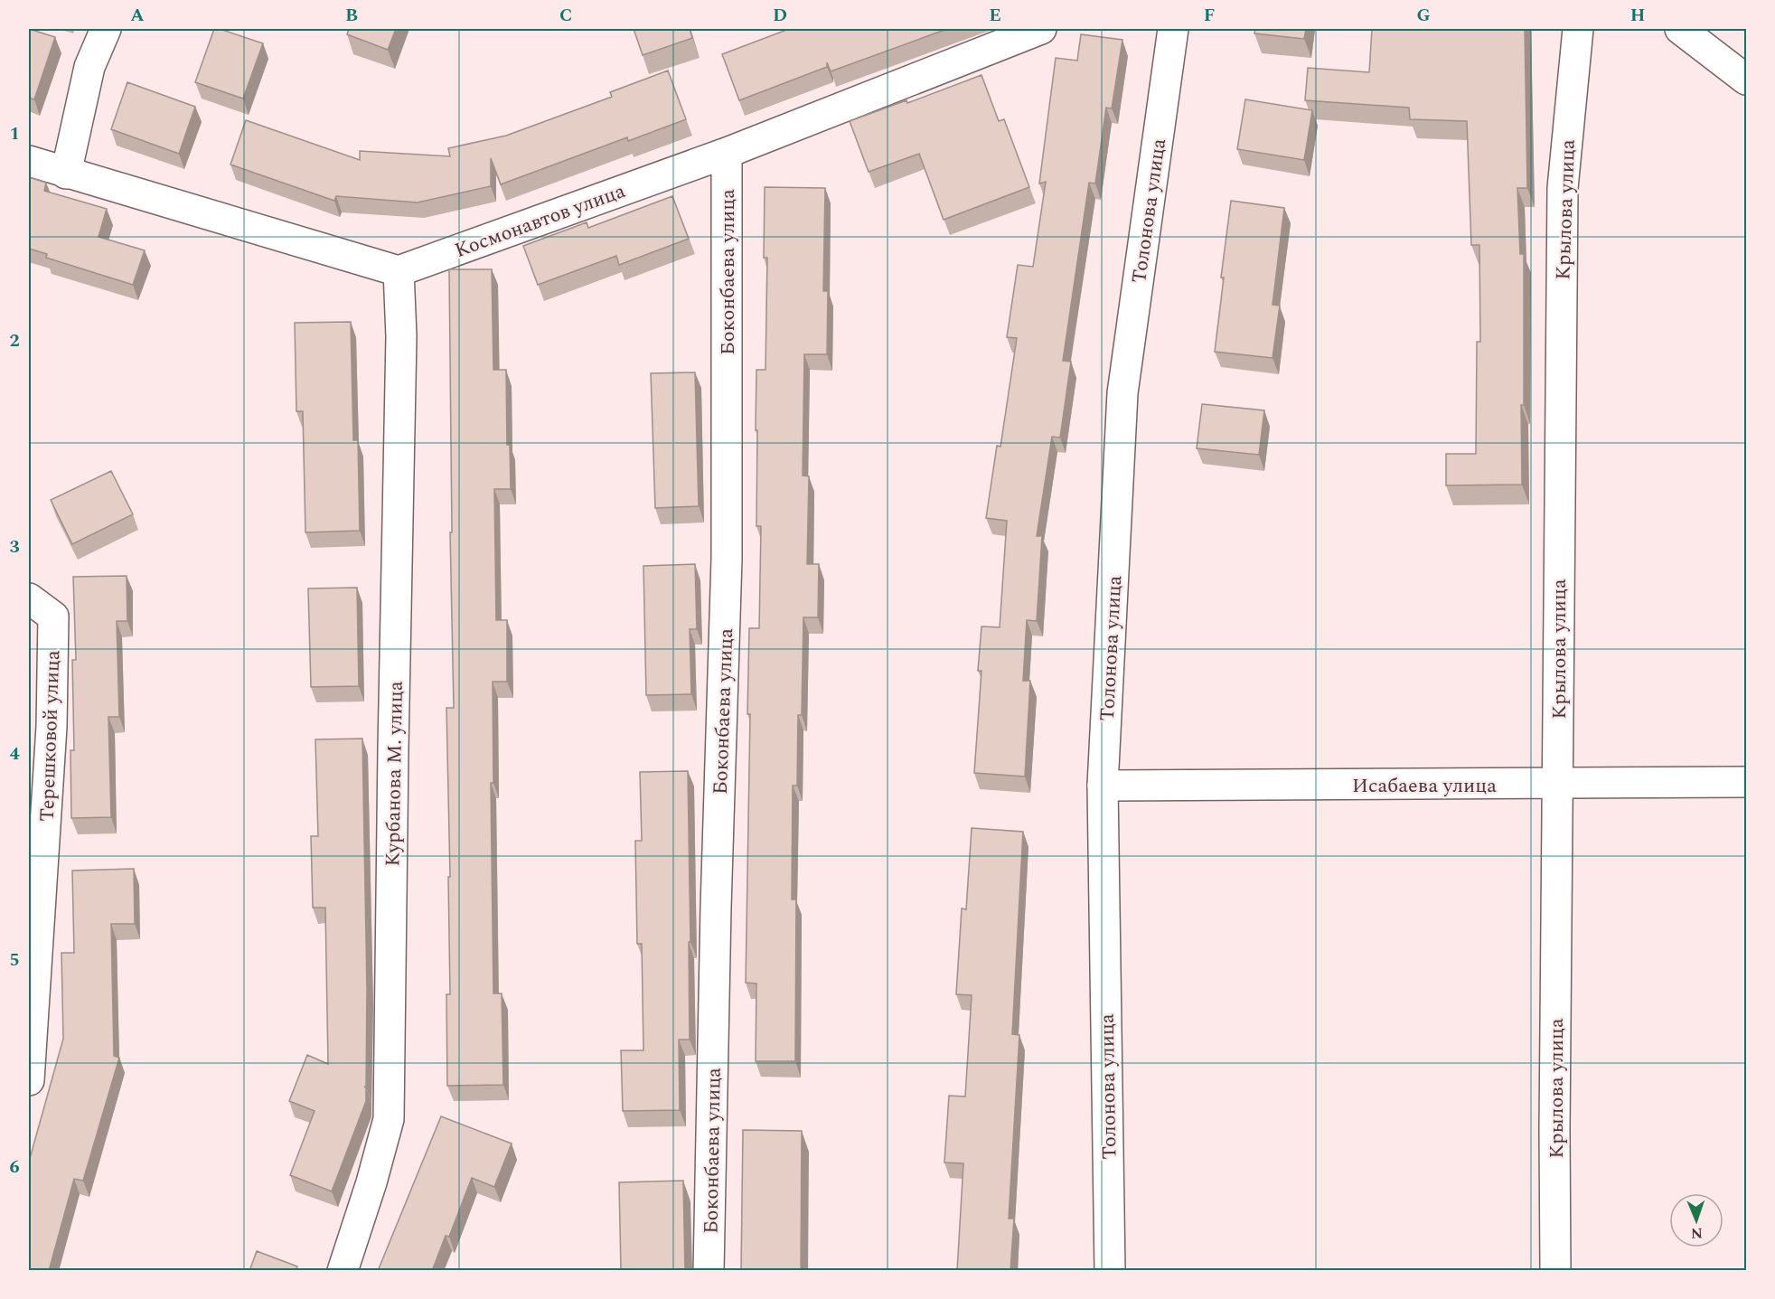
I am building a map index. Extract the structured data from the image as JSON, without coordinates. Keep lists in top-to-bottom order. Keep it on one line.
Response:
{"streets":{"street":["Крылова улица","Толонова улица","Космонавтов улица","Боконбаева улица","Терешковой улица","Курбанова М. улица","Исабаева улица"]},"crossings":[["Крылова улица","Исабаева улица"],["Толонова улица","Исабаева улица"],["Космонавтов улица","Боконбаева улица"],["Космонавтов улица","Курбанова М. улица"]],"north":"bottom","grid":{"columns":["A","B","C","D","E","F","G","H"],"rows":["1","2","3","4","5","6"]}}
